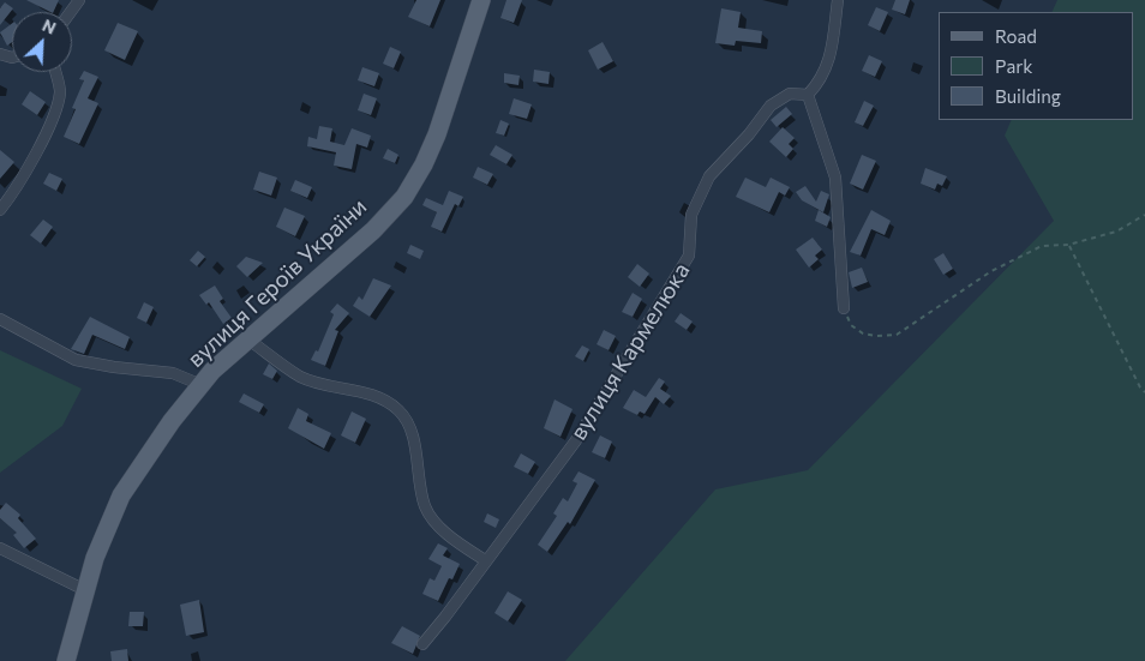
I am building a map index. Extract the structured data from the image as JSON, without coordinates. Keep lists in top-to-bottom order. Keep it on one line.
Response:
{"streets":{"main road":["вулиця Героїв України"],"street":["вулиця Кармелюка"]},"legend":["Road","Park","Building"],"north":"top right"}
